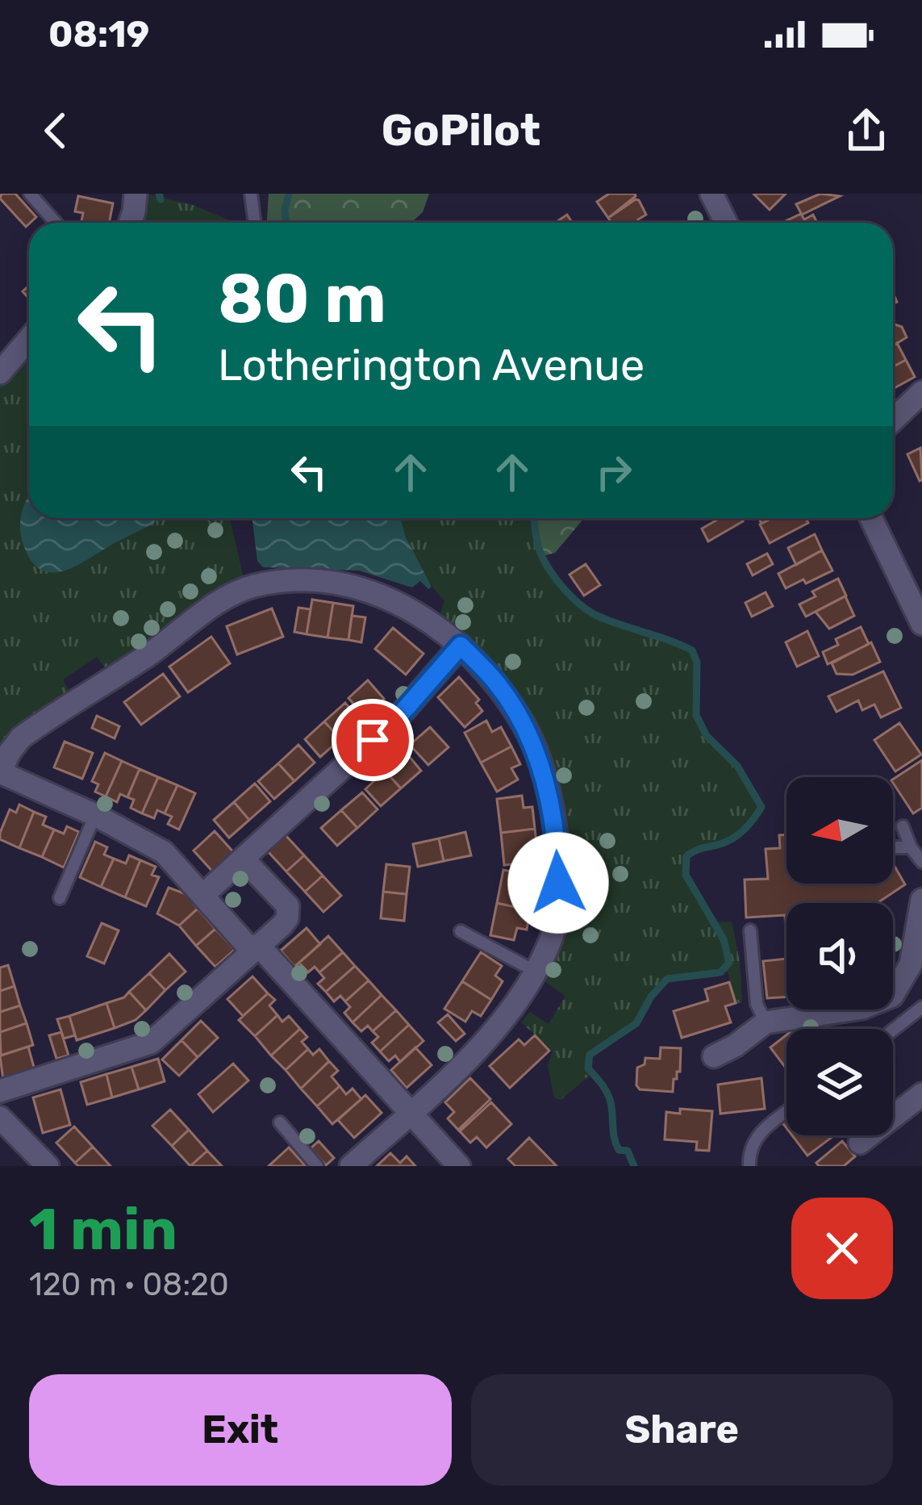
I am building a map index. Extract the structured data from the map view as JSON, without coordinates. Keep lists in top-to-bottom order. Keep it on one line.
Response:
{"north":"left","page":{"status":"08:19","header":"GoPilot","turn":["80 m","Lotherington Avenue"],"heading":["1 min","120 m · 08:20"],"buttons":["Exit","Share"]}}
